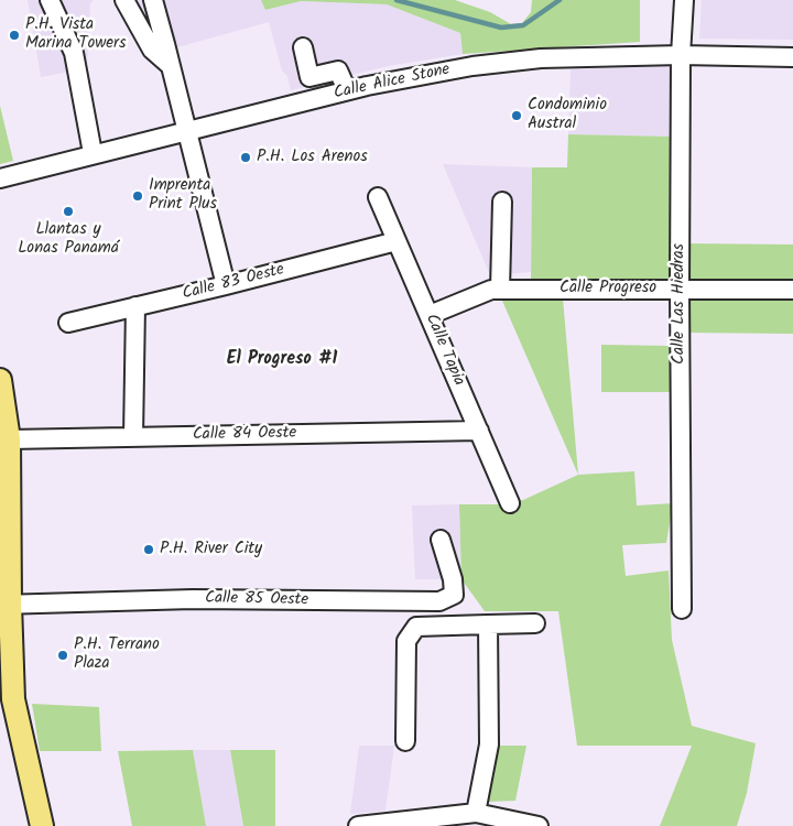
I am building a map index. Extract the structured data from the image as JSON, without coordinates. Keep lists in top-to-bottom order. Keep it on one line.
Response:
{"streets":{"street":["Calle Alice Stone","Calle 83 Oeste","Calle Progreso","Calle Las Hiedras","Calle Tapia","Calle 84 Oeste","Calle 85 Oeste"]},"crossings":[["Calle Alice Stone","Calle Las Hiedras"],["Calle 83 Oeste","Calle Tapia"],["Calle Progreso","Calle Las Hiedras"],["Calle Progreso","Calle Tapia"],["Calle Tapia","Calle 84 Oeste"]],"districts":["El Progreso #1"],"places":["P.H. Vista Marina Towers","Condominio Austral","P.H. Los Arenos","Imprenta Print Plus","Llantas y Lonas Panamá","P.H. River City","P.H. Terrano Plaza"]}
